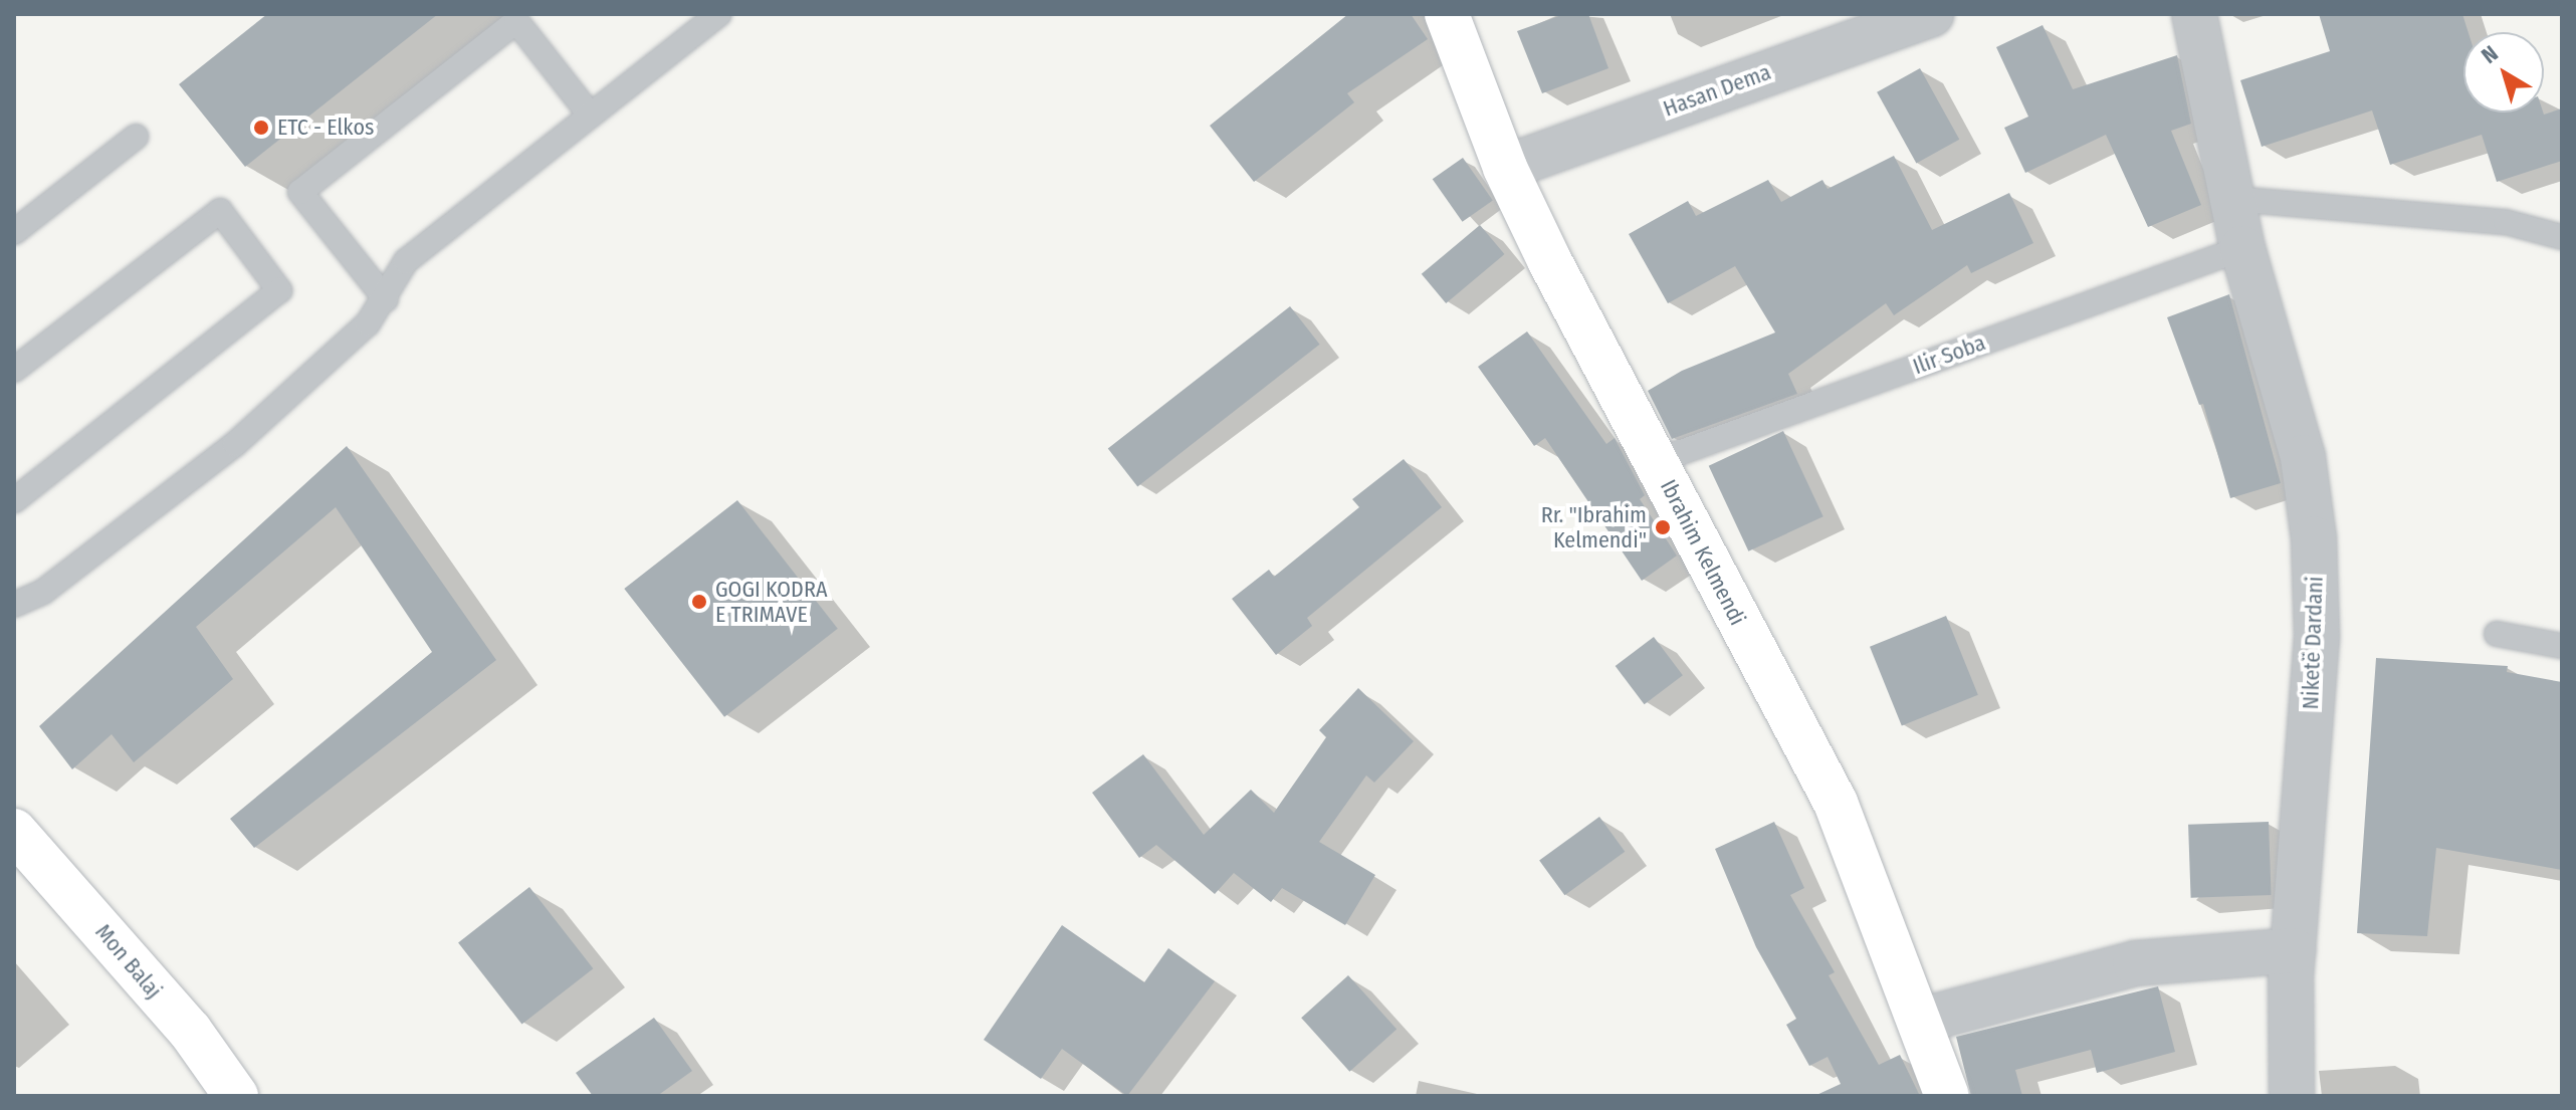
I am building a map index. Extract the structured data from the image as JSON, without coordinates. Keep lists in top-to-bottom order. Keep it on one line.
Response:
{"streets":{"street":["Hasan Dema","Ibrahim Kelmendi","Niketë Dardani","Mon Balaj"],"lane":["Ilir Soba"]},"crossings":[["Hasan Dema","Ibrahim Kelmendi"],["Ilir Soba","Ibrahim Kelmendi"],["Ilir Soba","Niketë Dardani"]],"places":["ETC - Elkos","Rr. \"Ibrahim Kelmendi\"","GOGI KODRA E TRIMAVE"],"north":"top left"}
